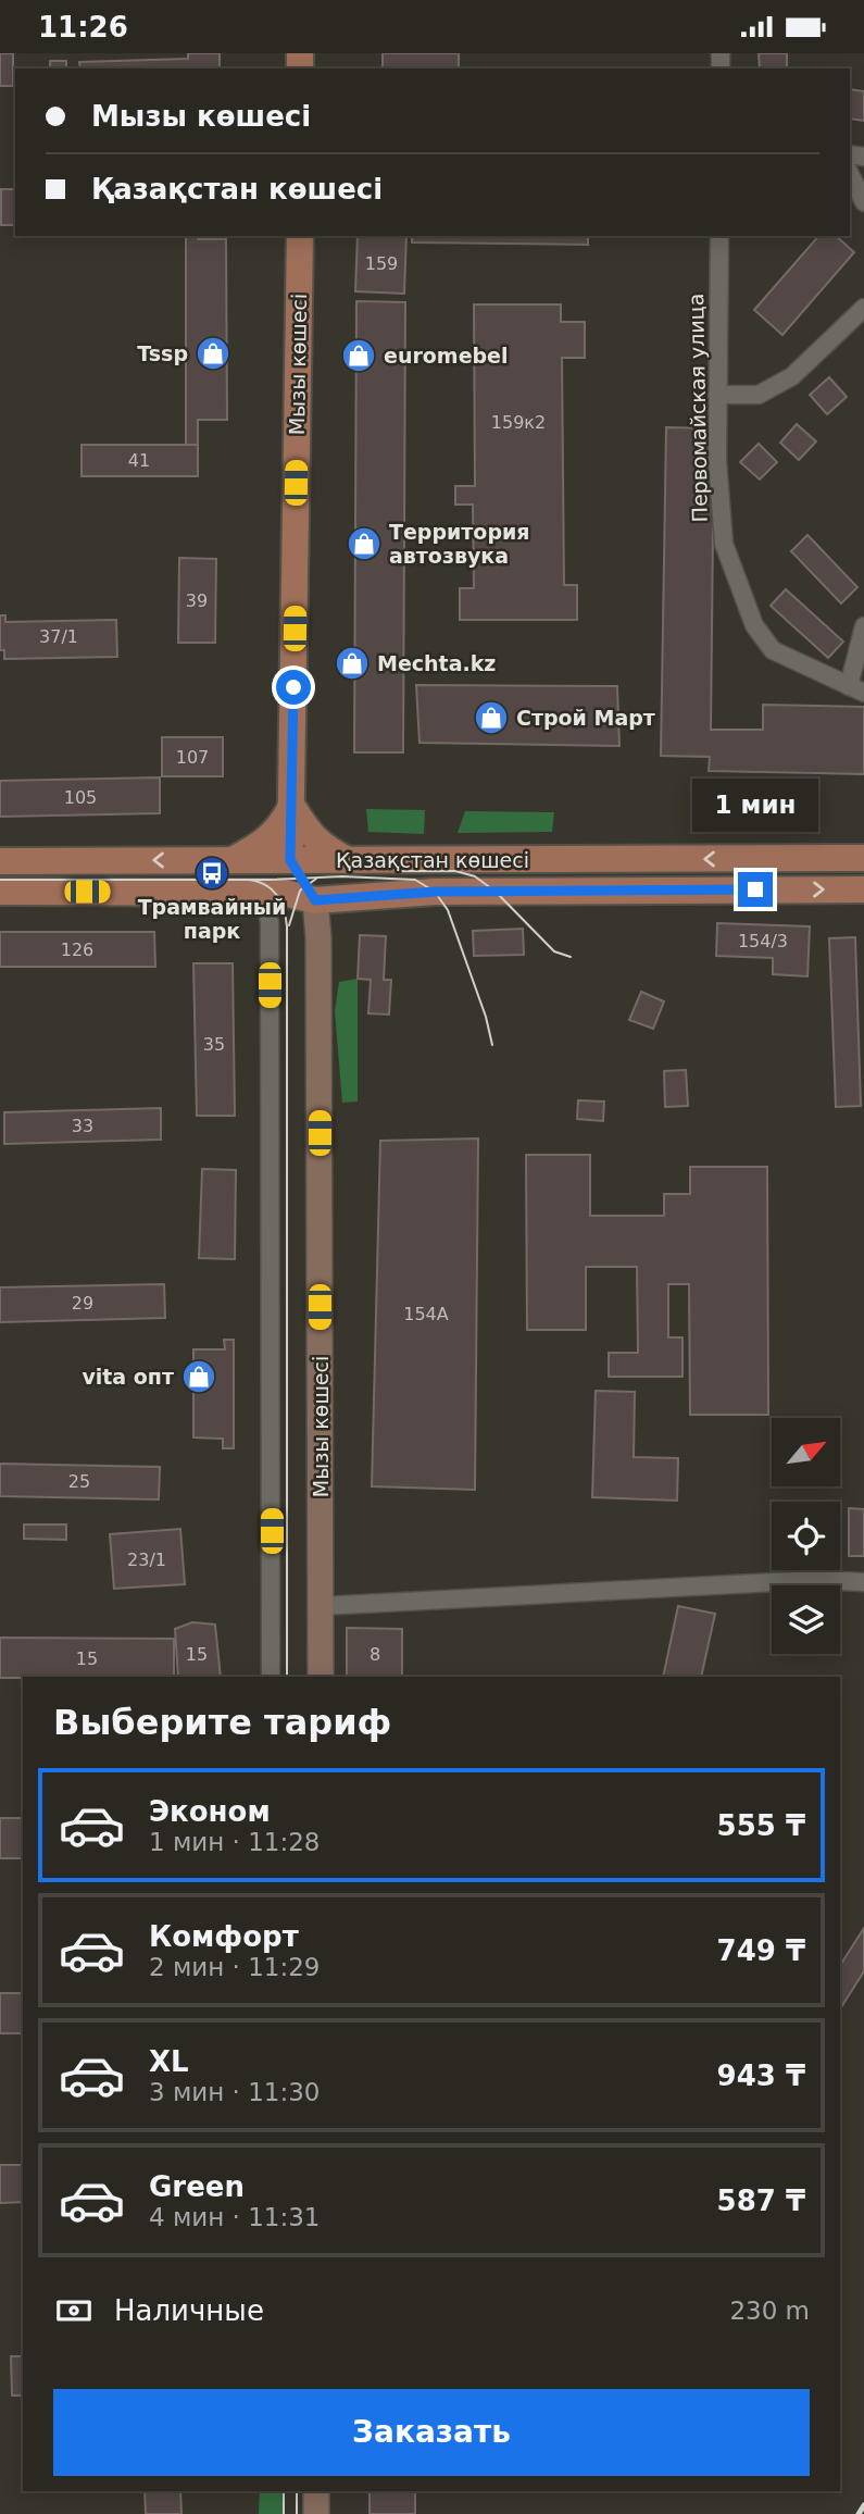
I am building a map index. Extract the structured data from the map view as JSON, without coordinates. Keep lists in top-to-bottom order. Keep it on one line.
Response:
{"streets":{"main road":["Мызы көшесі","Қазақстан көшесі"],"street":["Первомайская улица"]},"crossings":[["Мызы көшесі","Қазақстан көшесі"]],"places":{"shop":["Tssp","euromebel","Территория автозвука","Mechta.kz","Строй Март","vita опт"],"bus stop":["Трамвайный парк"]},"house_numbers":["159","159к2","41","39","37/1","107","105","154/3","126","35","33","29","154А","25","23/1","15","8","15"],"north":"top right","page":{"status":"11:26","banner":["Мызы көшесі","Қазақстан көшесі"],"bubble":"1 мин","heading":"Выберите тариф","list":[{"name":"Эконом","note":"1 мин · 11:28","value":"555 ₸"},{"name":"Комфорт","note":"2 мин · 11:29","value":"749 ₸"},{"name":"XL","note":"3 мин · 11:30","value":"943 ₸"},{"name":"Green","note":"4 мин · 11:31","value":"587 ₸"}],"pay":["Наличные","230 m"],"buttons":"Заказать"}}
